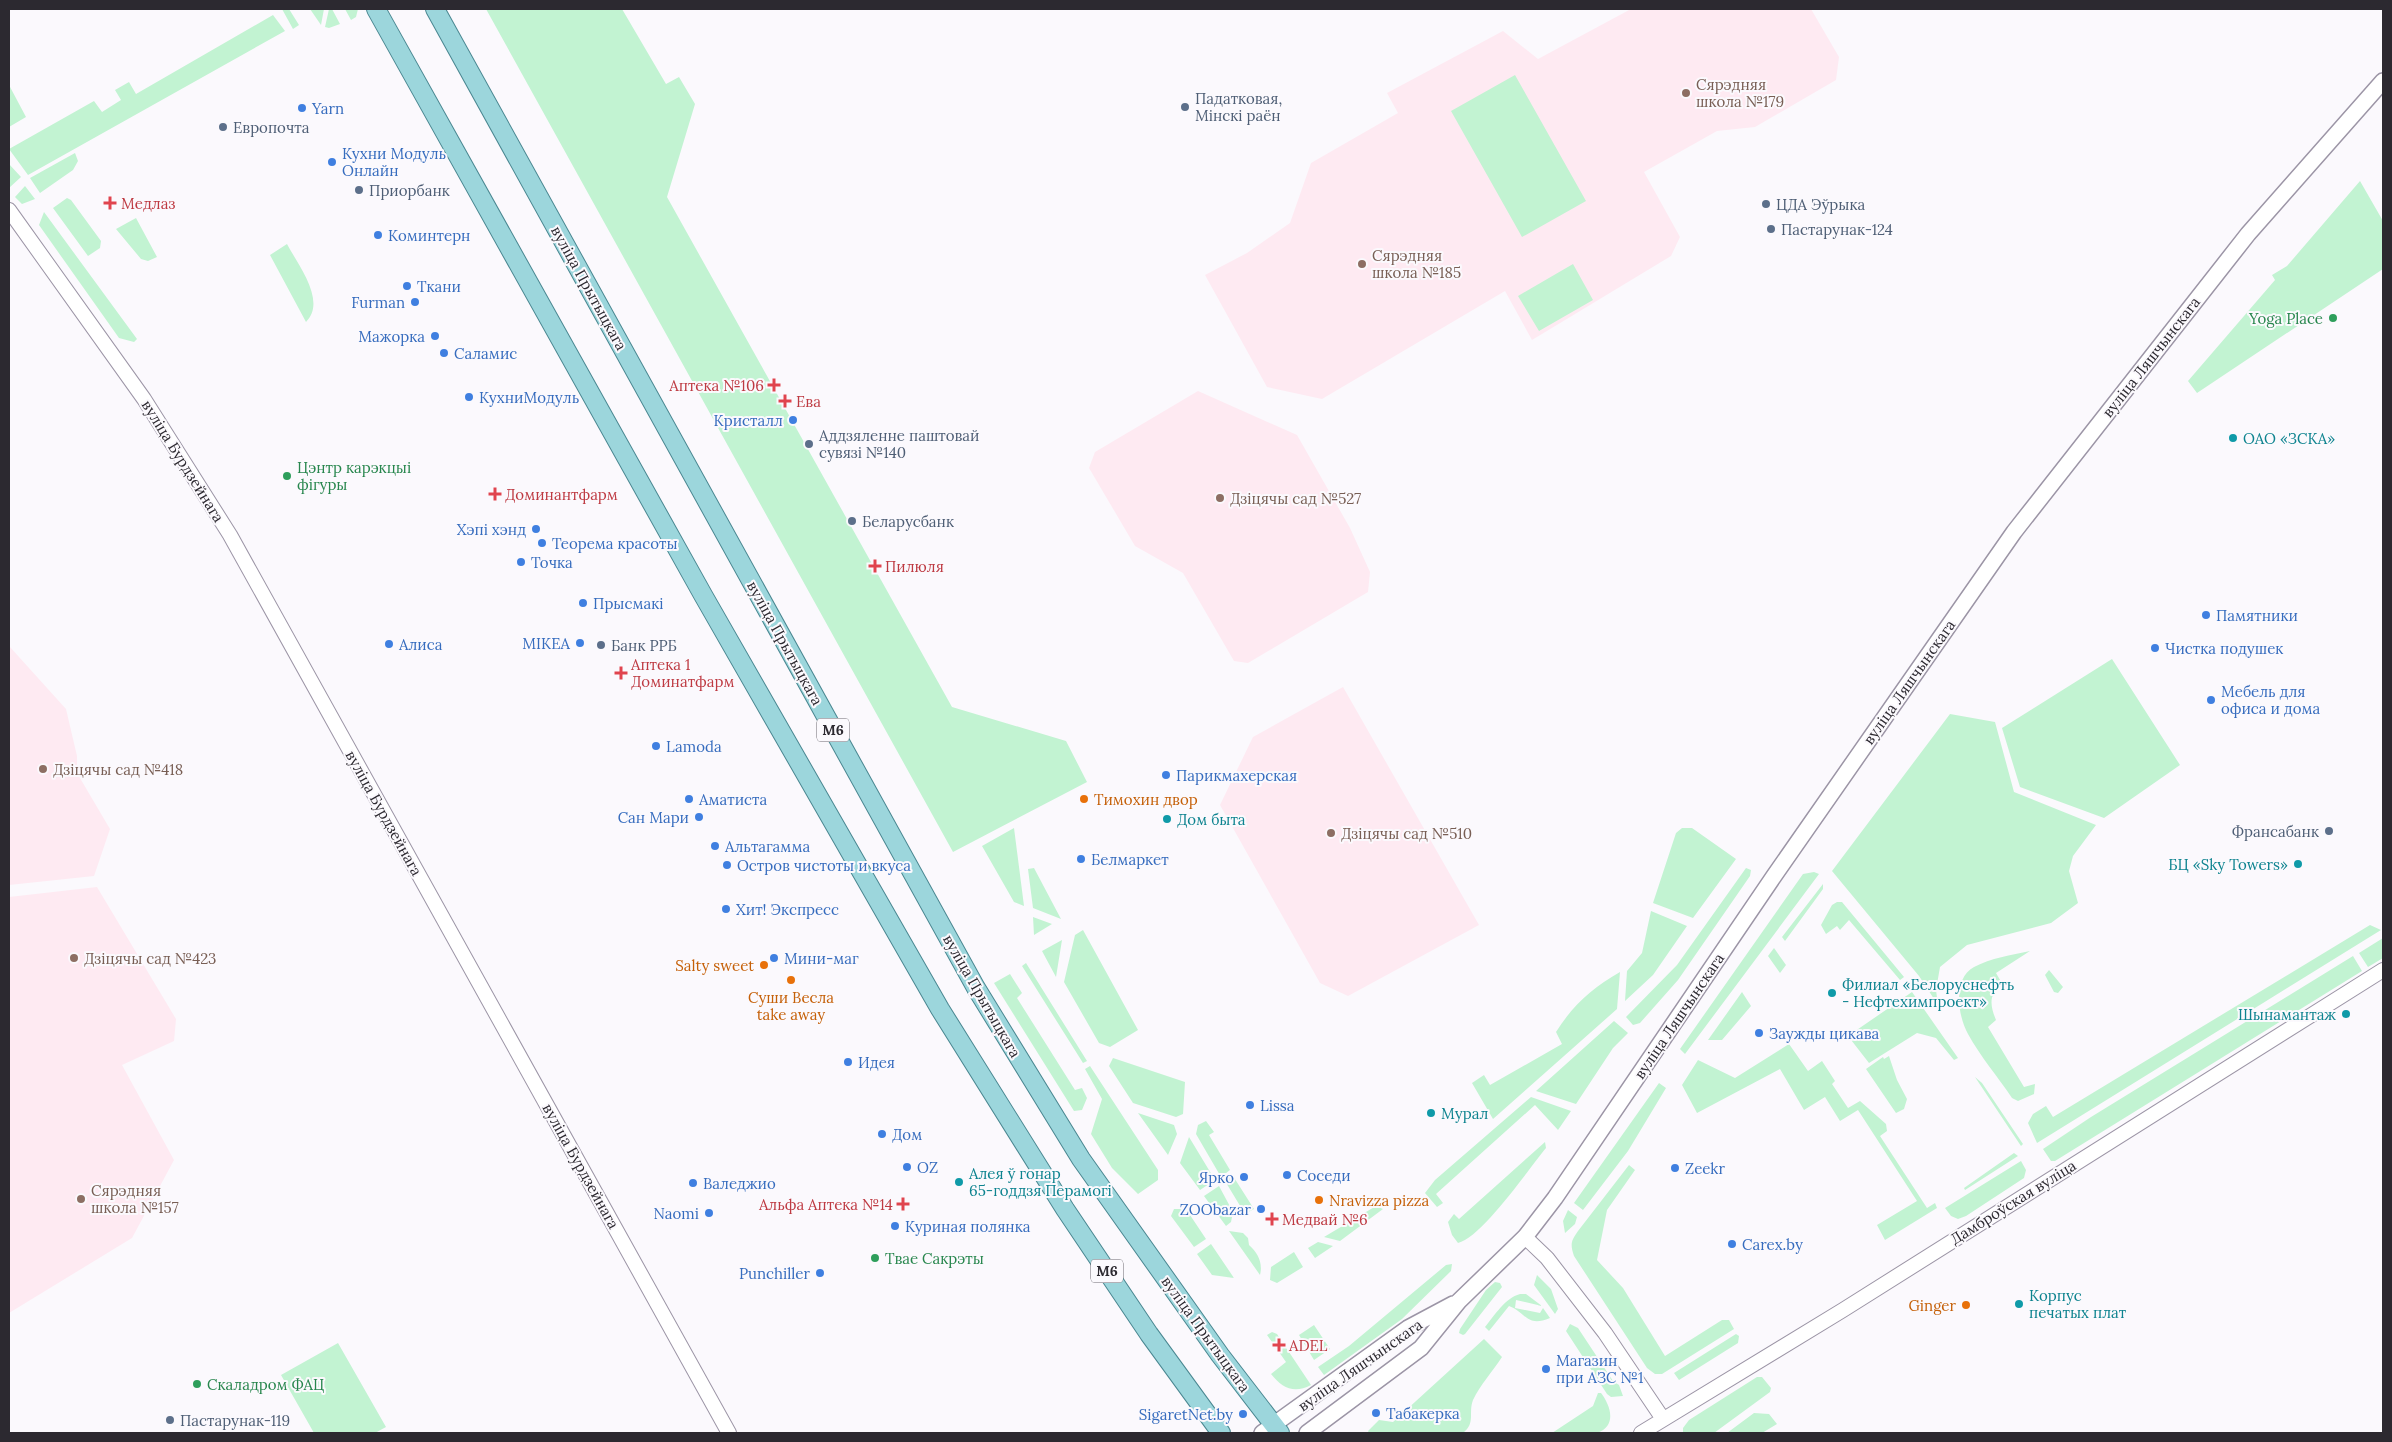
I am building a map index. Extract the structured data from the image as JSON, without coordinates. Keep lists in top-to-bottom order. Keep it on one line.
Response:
{"streets":{"main road":["вуліца Прытыцкага","вуліца Ляшчынскага","М6"],"street":["вуліца Бурдзейнага","Дамброўская вуліца"]},"crossings":[["вуліца Прытыцкага","вуліца Ляшчынскага"]],"places":{"other":["Сярэдняя школа №179","Падатковая, Мінскі раён","Yarn","Европочта","Кухни Модуль Онлайн","Приорбанк","ЦДА Эўрыка","Пастарунак-124","Коминтерн","Сярэдняя школа №185","Ткани","Furman","Yoga Place","Мажорка","Саламис","КухниМодуль","Кристалл","ОАО «ЗСКА»","Аддзяленне паштовай сувязі №140","Цэнтр карэкцыі фігуры","Дзіцячы сад №527","Беларусбанк","Хэпі хэнд","Теорема красоты","Точка","Прысмакі","Памятники","MIKEA","Алиса","Банк РРБ","Чистка подушек","Мебель для офиса и дома","Lamoda","Дзіцячы сад №418","Парикмахерская","Аматиста","Тимохин двор","Сан Мари","Дом быта","Франсабанк","Дзіцячы сад №510","Альтагамма","Белмаркет","БЦ «Sky Towers»","Остров чистоты и вкуса","Хит! Экспресс","Дзіцячы сад №423","Мини-маг","Salty sweet","Суши Весла take away","Филиал «Белоруснефть - Нефтехимпроект»","Шынамантаж","Заужды цикава","Идея","Lissa","Мурал","Дом","OZ","Zeekr","Соседи","Ярко","Алея ў гонар 65-годдзя Перамогі","Валеджио","Сярэдняя школа №157","Nravizza pizza","ZOObazar","Naomi","Куриная полянка","Carex.by","Твае Сакрэты","Punchiller","Корпус печатых плат","Ginger","Магазин при АЗС №1","Скаладром ФАЦ","Табакерка","SigaretNet.by","Пастарунак-119"],"health":["Медлаз","Аптека №106","Ева","Доминантфарм","Пилюля","Аптека 1 Доминатфарм","Альфа Аптека №14","Медвай №6","ADEL"]}}
